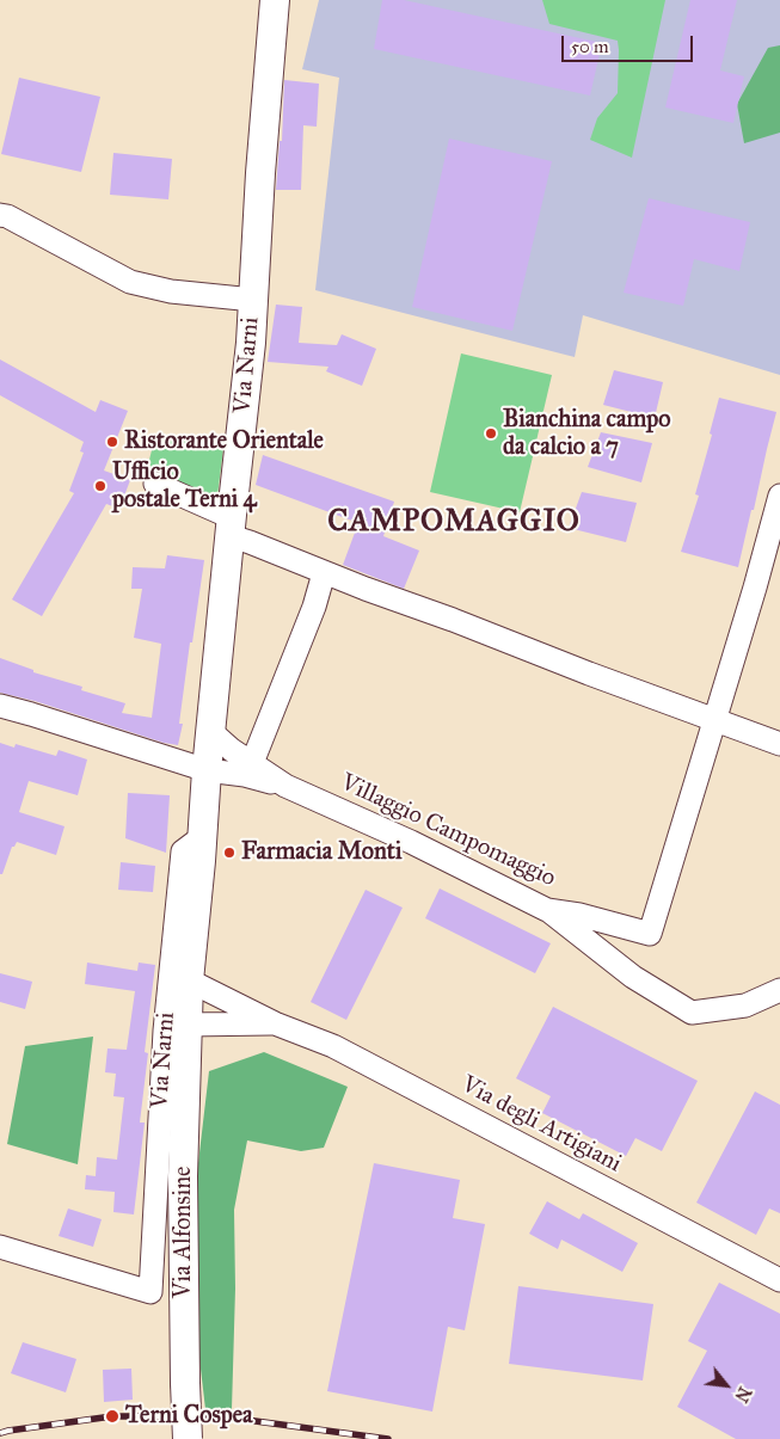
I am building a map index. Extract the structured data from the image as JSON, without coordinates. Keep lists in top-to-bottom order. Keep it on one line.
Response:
{"streets":{"main road":["Via Narni","Via Alfonsine"],"street":["Villaggio Campomaggio","Via degli Artigiani"]},"crossings":[["Via Narni","Villaggio Campomaggio"],["Via Narni","Via degli Artigiani"],["Via Narni","Via Alfonsine"],["Via degli Artigiani","Via Alfonsine"]],"districts":["CAMPOMAGGIO"],"places":["Bianchina campo da calcio a 7","Ristorante Orientale","Ufficio postale Terni 4","Farmacia Monti","Terni Cospea"],"scale_bar":"50 m","north":"bottom right"}
